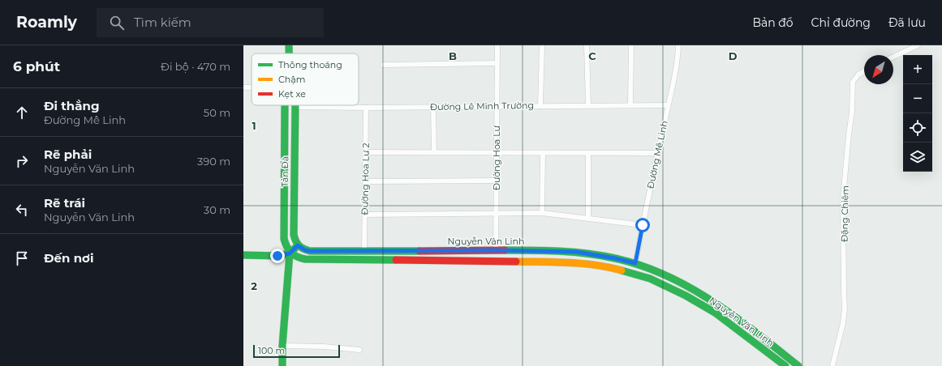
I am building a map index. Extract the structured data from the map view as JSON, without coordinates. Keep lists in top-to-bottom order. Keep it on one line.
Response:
{"streets":{"main road":["Tản Đà","Nguyễn Văn Linh"],"street":["Đường Lê Minh Trường","Đường Mê Linh","Đường Hoa Lư","Đường Hoa Lư 2","Đặng Chiêm"]},"crossings":[["Đường Lê Minh Trường","Đường Mê Linh"],["Đường Lê Minh Trường","Đường Hoa Lư"],["Đường Lê Minh Trường","Tản Đà"],["Đường Lê Minh Trường","Đường Hoa Lư 2"],["Đường Mê Linh","Nguyễn Văn Linh"],["Đường Hoa Lư","Nguyễn Văn Linh"],["Tản Đà","Nguyễn Văn Linh"],["Đường Hoa Lư 2","Nguyễn Văn Linh"]],"legend":["Thông thoáng","Chậm","Kẹt xe"],"scale_bar":"100 m","north":"bottom left","page":{"header":"Roamly","search":"Tìm kiếm","nav":["Bản đồ","Chỉ đường","Đã lưu"],"heading":["6 phút","Đi bộ · 470 m"],"map_buttons":["+","−"],"list":[["Đi thẳng","Đường Mê Linh","50 m"],["Rẽ phải","Nguyễn Văn Linh","390 m"],["Rẽ trái","Nguyễn Văn Linh","30 m"],"Đến nơi"],"scale":"100 m"},"grid":{"columns":["B","C","D"],"rows":["1","2"]}}
